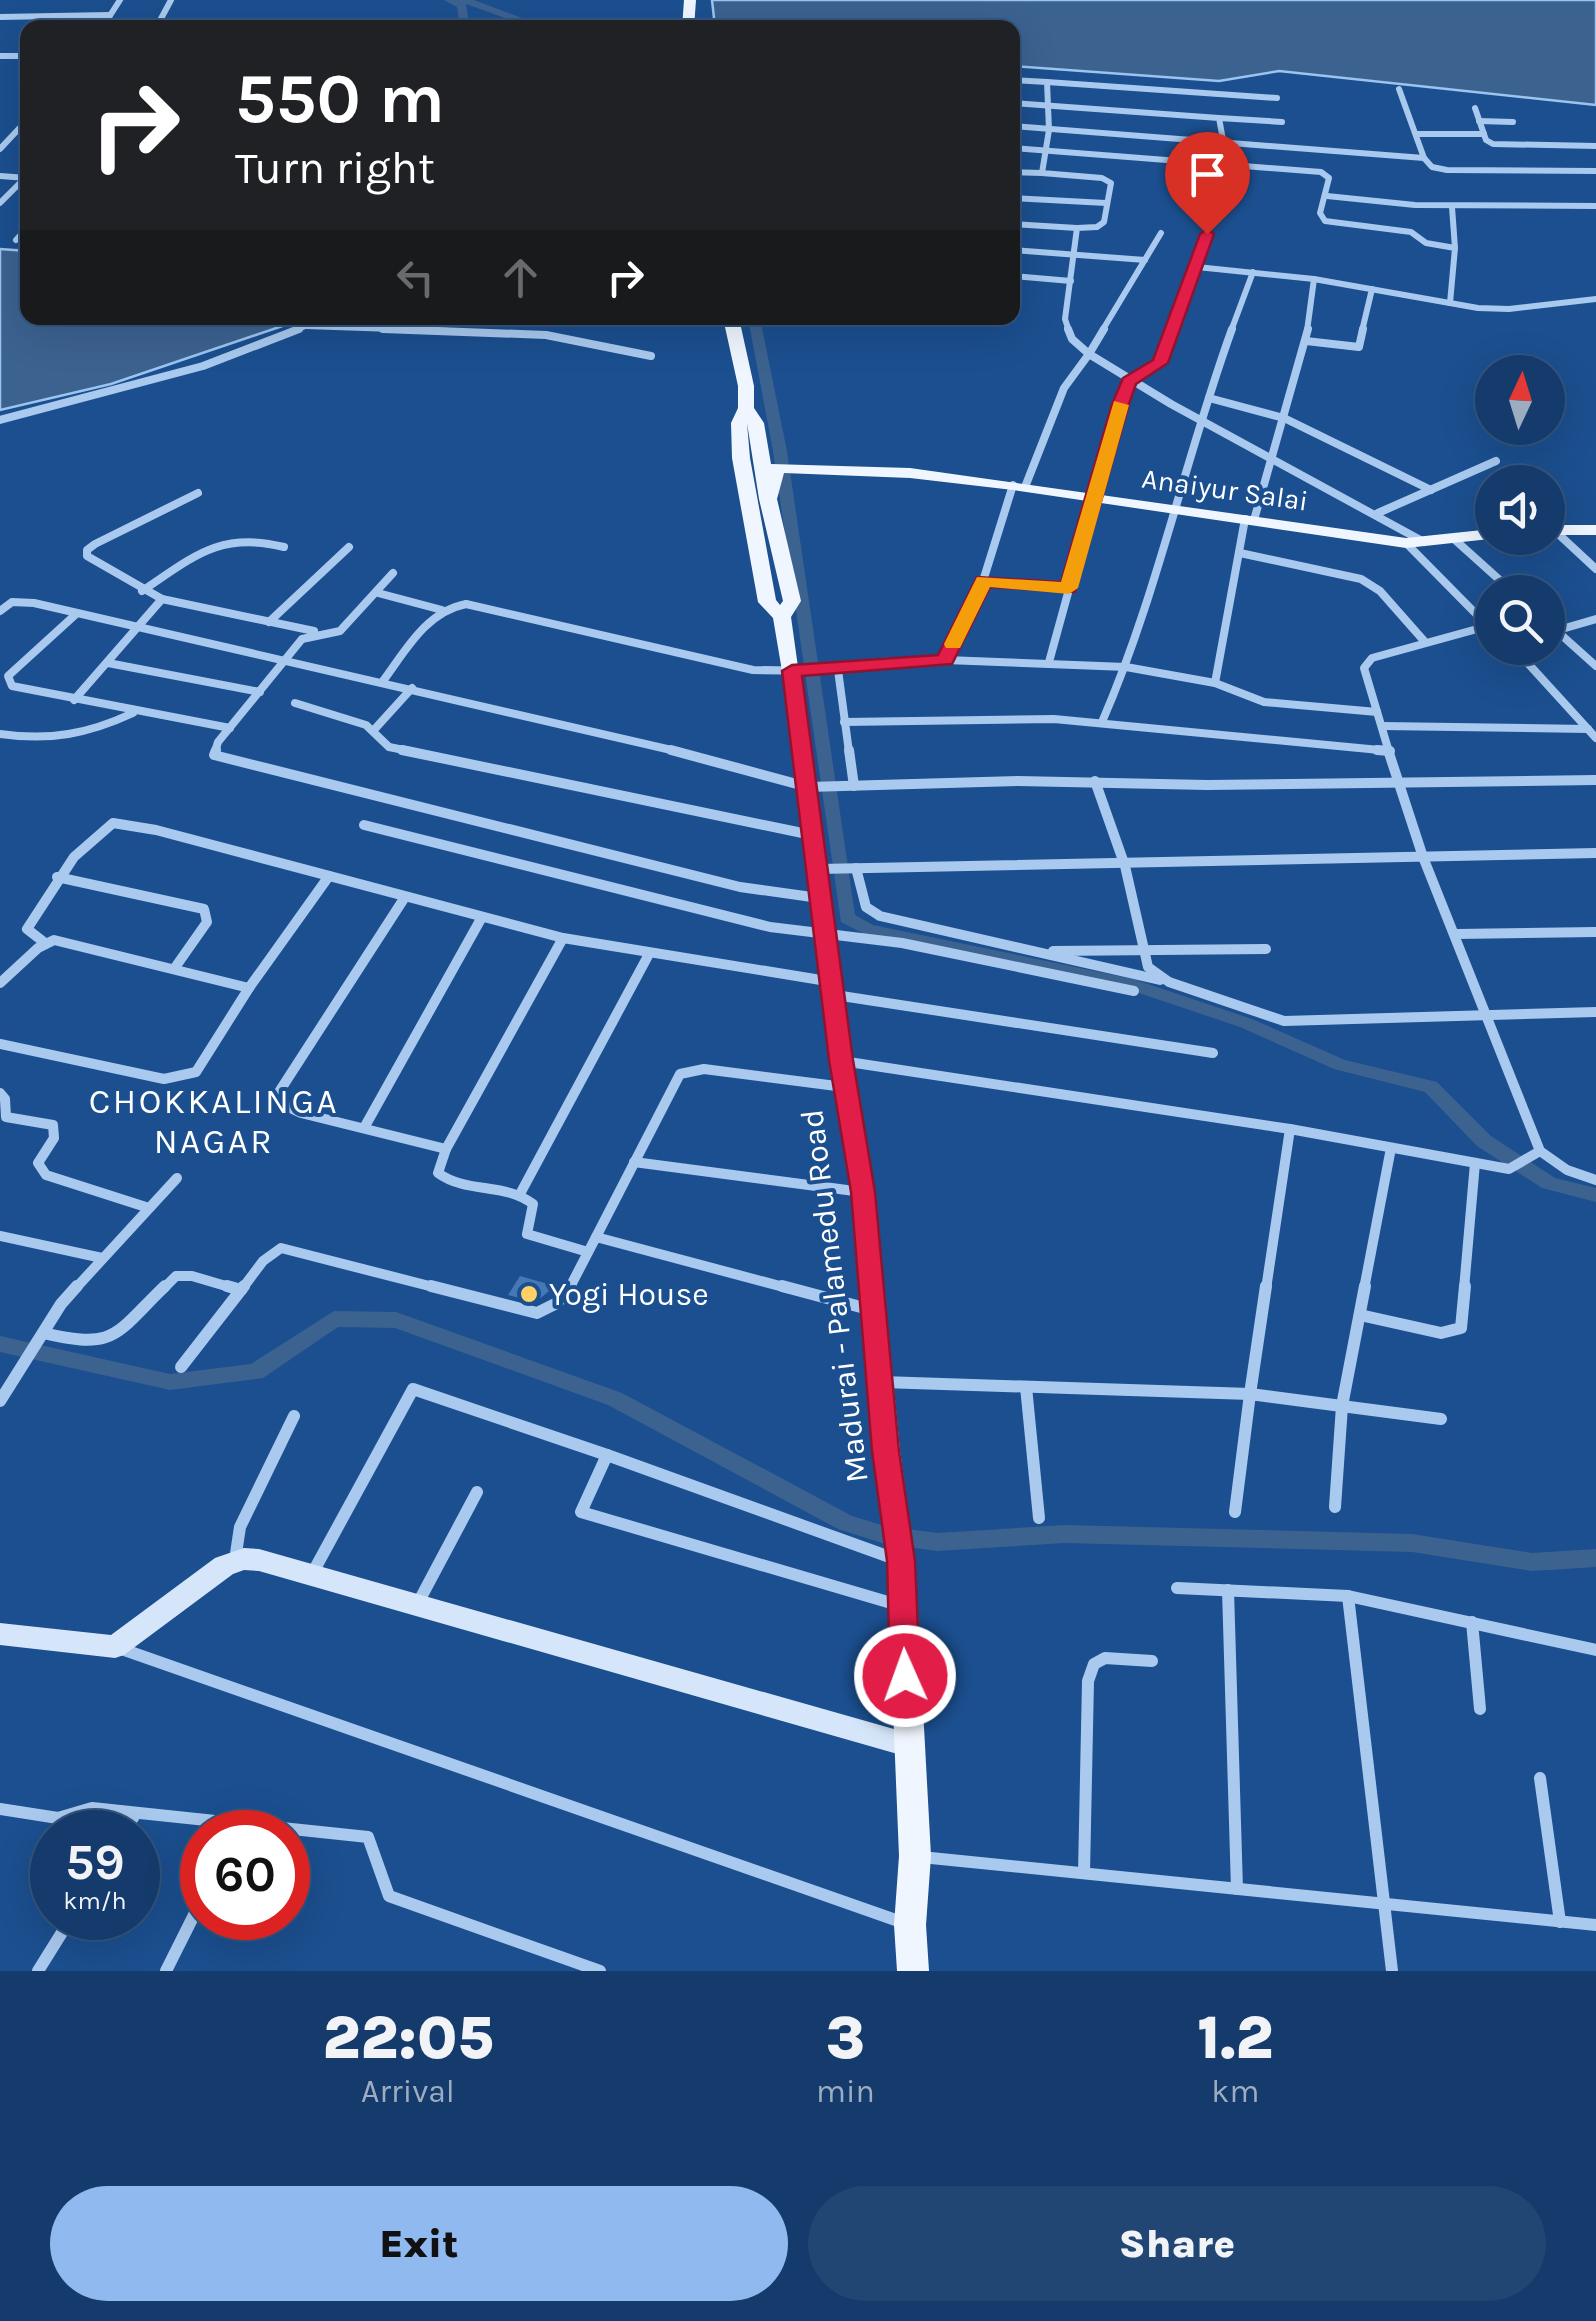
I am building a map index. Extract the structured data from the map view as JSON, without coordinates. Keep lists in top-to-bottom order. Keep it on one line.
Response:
{"streets":{"main road":["Anaiyur Salai","Madurai - Palamedu Road"]},"crossings":[["Anaiyur Salai","Madurai - Palamedu Road"]],"districts":["CHOKKALINGA NAGAR"],"places":["Yogi House"],"north":"top","page":{"turn":["550 m","Turn right"],"speed":"59 km/h","limit":"60","eta":["22:05","Arrival","3","min","1.2","km"],"buttons":["Exit","Share"]}}
